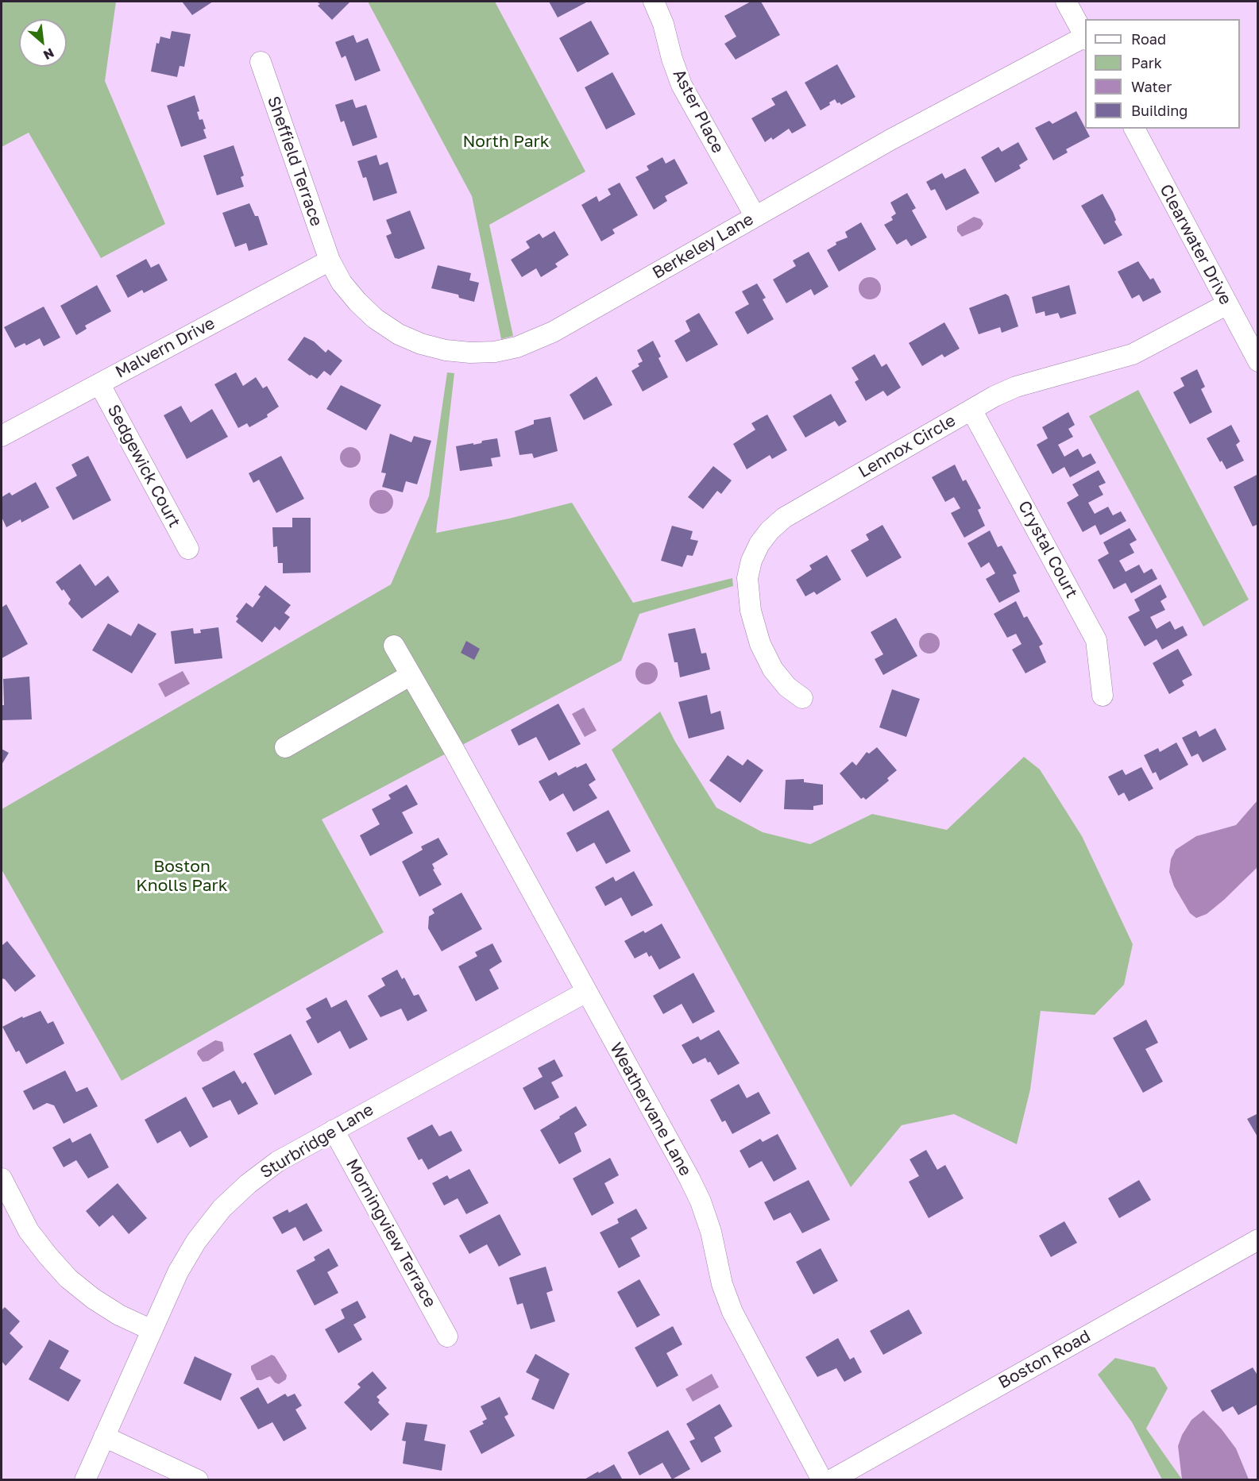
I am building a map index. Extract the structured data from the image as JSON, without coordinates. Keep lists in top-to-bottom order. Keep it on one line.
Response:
{"streets":{"street":["Aster Place","Sheffield Terrace","Clearwater Drive","Berkeley Lane","Malvern Drive","Lennox Circle","Sedgewick Court","Crystal Court","Weathervane Lane","Sturbridge Lane","Morningview Terrace","Boston Road"]},"crossings":[["Aster Place","Berkeley Lane"],["Sheffield Terrace","Berkeley Lane"],["Sheffield Terrace","Malvern Drive"],["Clearwater Drive","Lennox Circle"],["Berkeley Lane","Malvern Drive"],["Malvern Drive","Sedgewick Court"],["Lennox Circle","Crystal Court"],["Weathervane Lane","Sturbridge Lane"],["Sturbridge Lane","Morningview Terrace"]],"parks":["North Park","Boston Knolls Park"],"legend":["Road","Park","Water","Building"],"north":"bottom right"}
